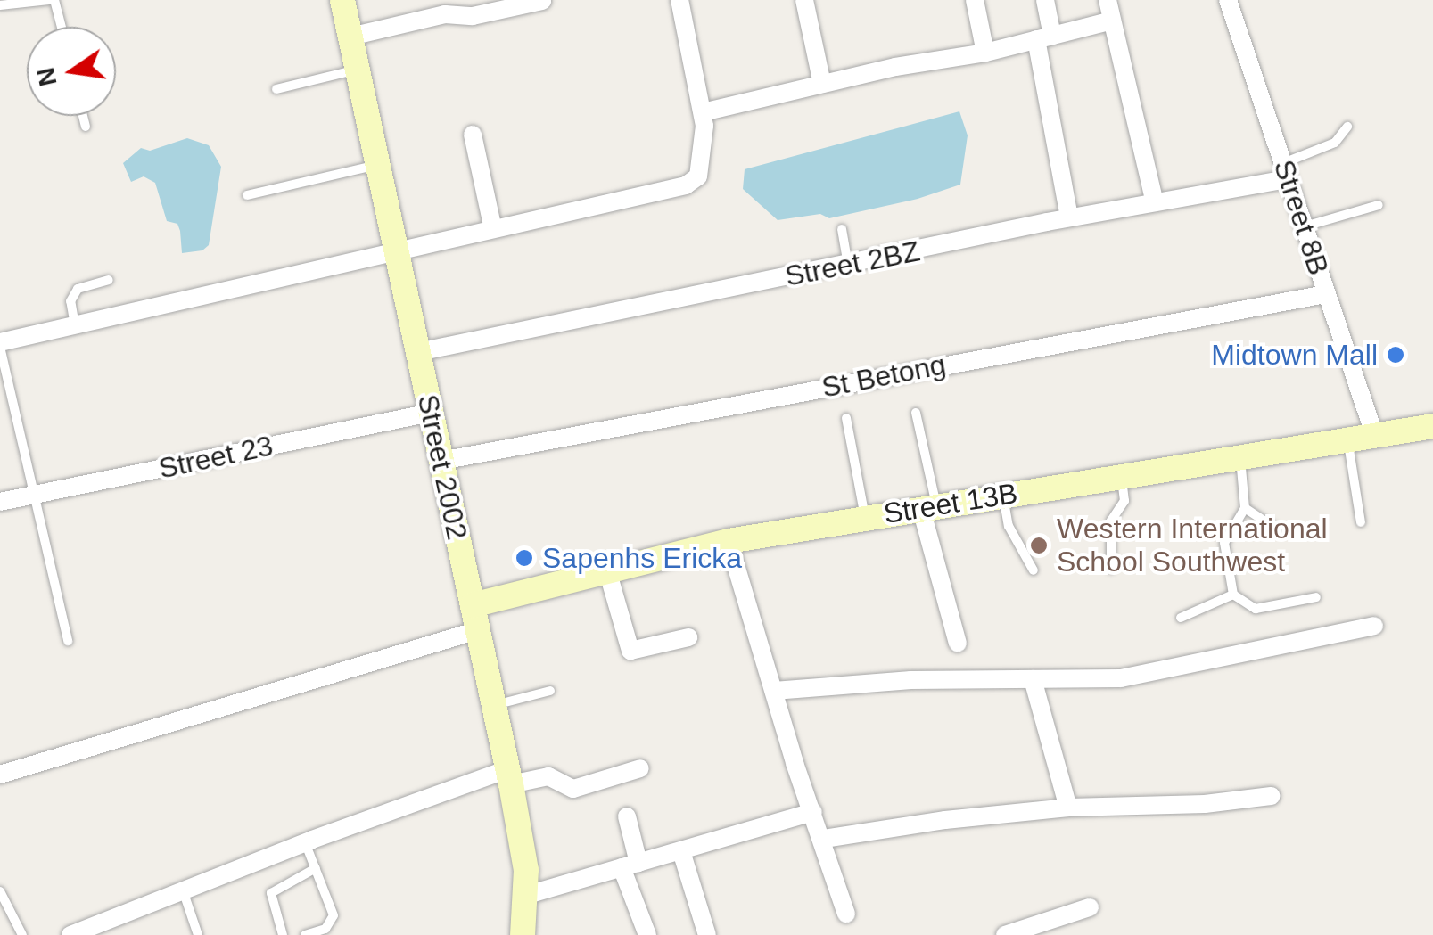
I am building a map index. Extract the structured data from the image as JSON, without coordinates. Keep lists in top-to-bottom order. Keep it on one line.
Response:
{"streets":{"street":["Street 8B","Street 2BZ","St Betong","Street 23","Street 2002","Street 13B"]},"crossings":[["Street 8B","Street 2BZ"],["Street 8B","St Betong"],["Street 8B","Street 13B"],["Street 2BZ","Street 2002"],["St Betong","Street 2002"],["Street 23","Street 2002"],["Street 2002","Street 13B"]],"places":["Midtown Mall","Western International School Southwest","Sapenhs Ericka"],"north":"left"}
